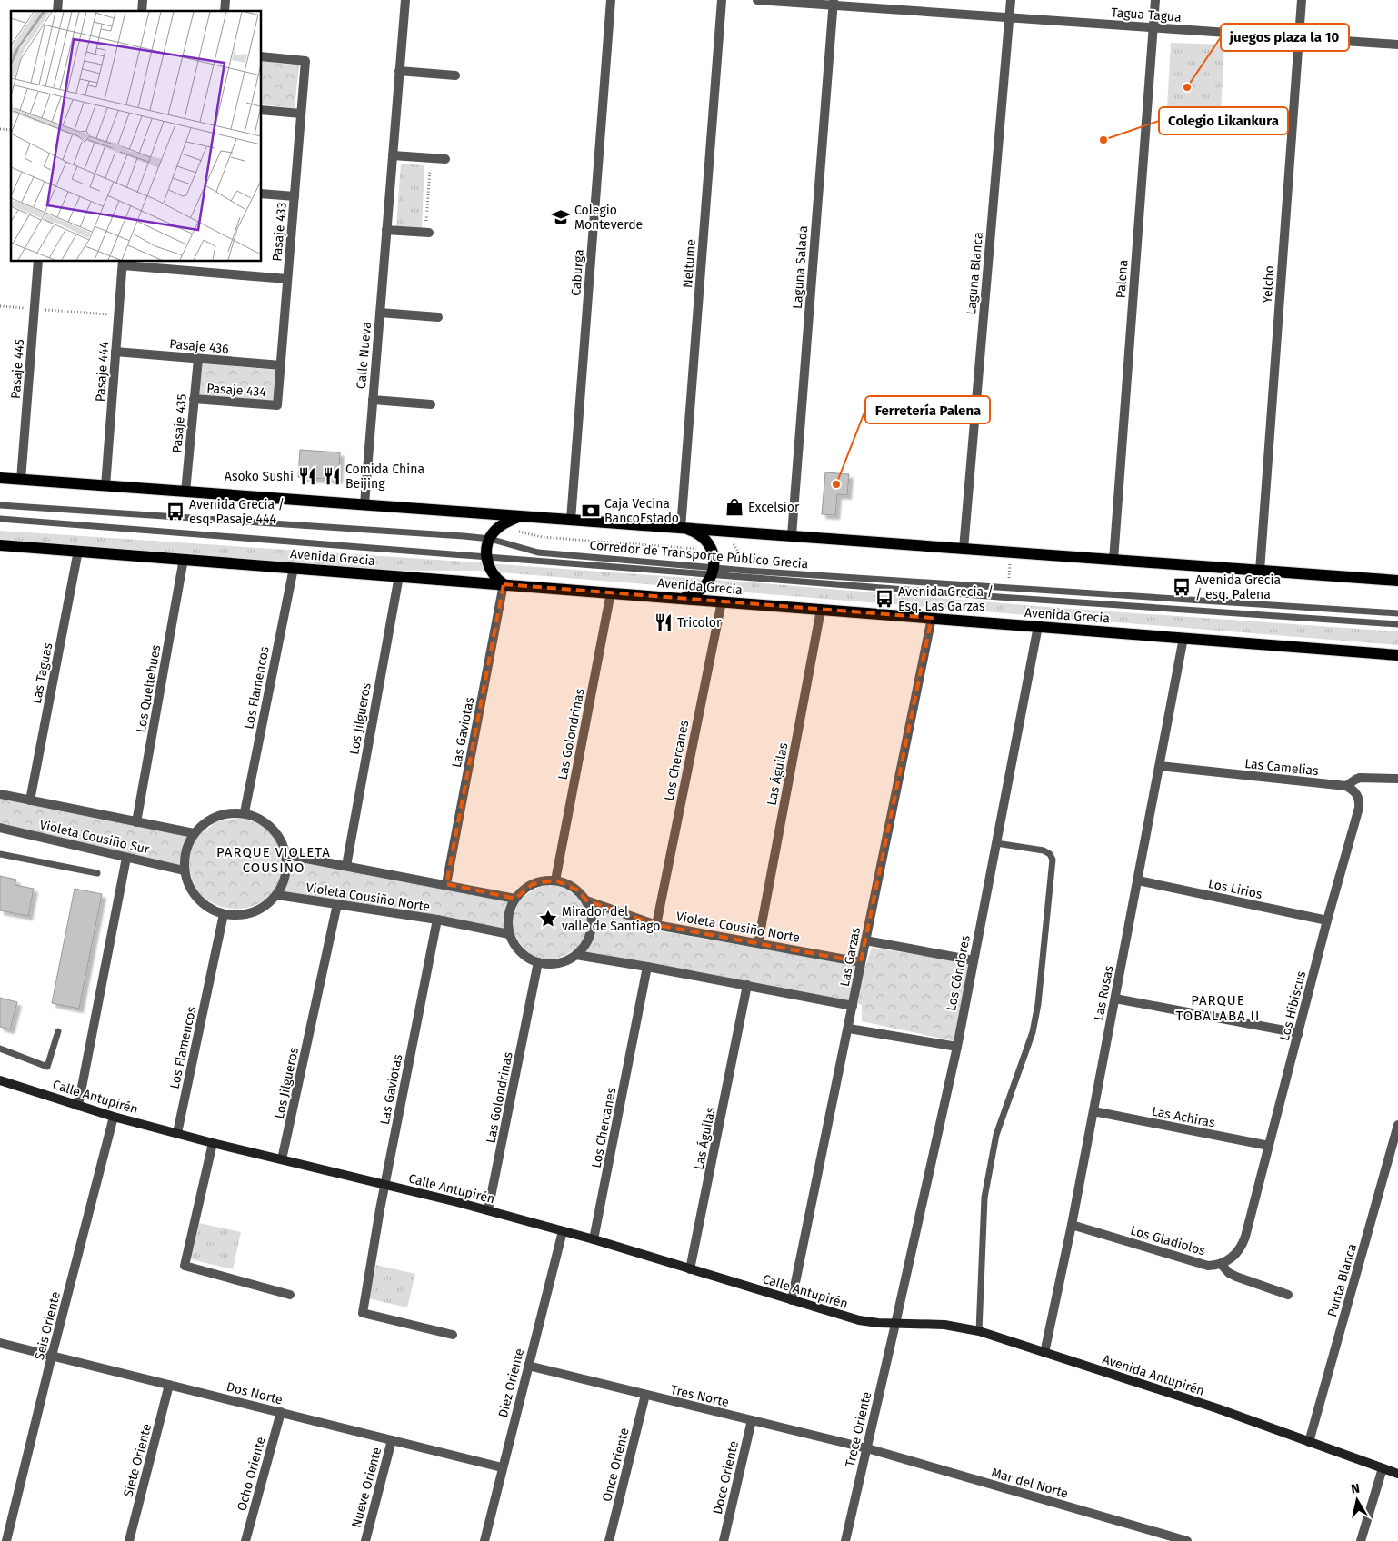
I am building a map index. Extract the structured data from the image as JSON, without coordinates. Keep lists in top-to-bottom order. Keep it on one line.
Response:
{"streets":{"main road":["Avenida Grecia"],"street":["Tagua Tagua","Pasaje 433","Neltume","Laguna Salada","Caburga","Laguna Blanca","Palena","Yelcho","Pasaje 436","Calle Nueva","Pasaje 445","Pasaje 444","Pasaje 434","Pasaje 435","Las Taguas","Los Flamencos","Los Queltehues","Los Jilgueros","Las Gaviotas","Las Golondrinas","Los Chercanes","Las Camelias","Las Águilas","Violeta Cousiño Sur","Los Lirios","Violeta Cousiño Norte","Las Garzas","Los Cóndores","Las Rosas","Los Hibiscus","Calle Antupirén","Las Achiras","Los Gladiolos","Punta Blanca","Seis Oriente","Avenida Antupirén","Diez Oriente","Dos Norte","Tres Norte","Trece Oriente","Siete Oriente","Once Oriente","Ocho Oriente","Doce Oriente","Mar del Norte","Nueve Oriente"],"lane":["Corredor de Transporte Público Grecia"]},"crossings":[["Tagua Tagua","Laguna Salada"],["Tagua Tagua","Laguna Blanca"],["Tagua Tagua","Palena"],["Tagua Tagua","Yelcho"],["Pasaje 433","Pasaje 436"],["Pasaje 433","Pasaje 434"],["Pasaje 436","Pasaje 444"],["Pasaje 436","Pasaje 435"],["Pasaje 434","Pasaje 435"],["Avenida Grecia","Las Taguas"],["Avenida Grecia","Los Flamencos"],["Avenida Grecia","Los Queltehues"],["Avenida Grecia","Los Jilgueros"],["Avenida Grecia","Las Gaviotas"],["Avenida Grecia","Las Golondrinas"],["Avenida Grecia","Los Chercanes"],["Avenida Grecia","Las Águilas"],["Avenida Grecia","Las Garzas"],["Avenida Grecia","Los Cóndores"],["Avenida Grecia","Las Rosas"],["Los Flamencos","Violeta Cousiño Sur"],["Los Flamencos","Violeta Cousiño Norte"],["Los Flamencos","Calle Antupirén"],["Los Jilgueros","Violeta Cousiño Norte"],["Los Jilgueros","Calle Antupirén"],["Las Gaviotas","Violeta Cousiño Norte"],["Las Gaviotas","Calle Antupirén"],["Las Golondrinas","Violeta Cousiño Norte"],["Las Golondrinas","Calle Antupirén"],["Los Chercanes","Violeta Cousiño Norte"],["Los Chercanes","Calle Antupirén"],["Las Camelias","Las Rosas"],["Las Camelias","Los Hibiscus"],["Las Águilas","Violeta Cousiño Norte"],["Las Águilas","Calle Antupirén"],["Violeta Cousiño Sur","Violeta Cousiño Norte"],["Los Lirios","Las Rosas"],["Los Lirios","Los Hibiscus"],["Violeta Cousiño Norte","Las Garzas"],["Las Garzas","Calle Antupirén"],["Los Cóndores","Calle Antupirén"],["Los Cóndores","Avenida Antupirén"],["Los Cóndores","Trece Oriente"],["Las Rosas","Las Achiras"],["Las Rosas","Los Gladiolos"],["Las Rosas","Avenida Antupirén"],["Los Hibiscus","Las Achiras"],["Los Hibiscus","Los Gladiolos"],["Calle Antupirén","Seis Oriente"],["Calle Antupirén","Avenida Antupirén"],["Calle Antupirén","Diez Oriente"],["Calle Antupirén","Trece Oriente"],["Punta Blanca","Avenida Antupirén"],["Seis Oriente","Dos Norte"],["Avenida Antupirén","Trece Oriente"],["Diez Oriente","Dos Norte"],["Diez Oriente","Tres Norte"],["Dos Norte","Siete Oriente"],["Dos Norte","Ocho Oriente"],["Dos Norte","Nueve Oriente"],["Tres Norte","Trece Oriente"],["Tres Norte","Once Oriente"],["Tres Norte","Doce Oriente"],["Tres Norte","Mar del Norte"],["Trece Oriente","Mar del Norte"]],"districts":["PARQUE VIOLETA COUSIÑO","PARQUE TOBALABA II"],"places":{"other":["juegos plaza la 10","Colegio Likankura","Ferretería Palena"],"school or university":["Colegio Monteverde"],"restaurant":["Asoko Sushi","Comida China Beijing","Tricolor"],"shop":["Excelsior"],"bank":["Caja Vecina BancoEstado"],"bus stop":["Avenida Grecia / esq. Pasaje 444","Avenida Grecia / esq. Palena","Avenida Grecia / Esq. Las Garzas"],"place":["Mirador del valle de Santiago"]},"north":"top"}
